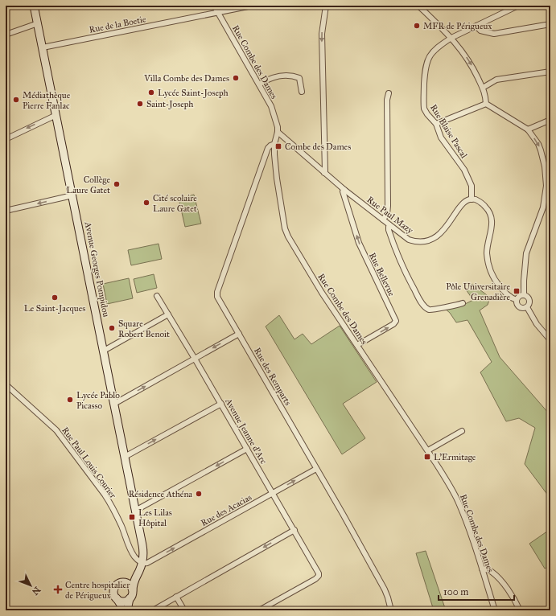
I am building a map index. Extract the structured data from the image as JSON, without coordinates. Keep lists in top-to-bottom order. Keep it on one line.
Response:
{"streets":{"main road":["Avenue Georges Pompidou"],"street":["Rue de la Boetie","Rue Combe des Dames","Rue Blaise Pascal","Rue Paul Mazy","Rue Bellevue","Rue des Remparts","Avenue Jeanne d'Arc","Rue Paul Louis Courier","Rue des Acacias"]},"crossings":[["Rue de la Boetie","Rue Combe des Dames"],["Rue de la Boetie","Avenue Georges Pompidou"],["Rue Combe des Dames","Rue Paul Mazy"],["Rue Combe des Dames","Rue Bellevue"],["Rue Combe des Dames","Rue des Remparts"],["Rue Blaise Pascal","Rue Paul Mazy"],["Rue Paul Mazy","Rue Bellevue"],["Avenue Georges Pompidou","Rue Paul Louis Courier"],["Avenue Georges Pompidou","Rue des Acacias"],["Rue des Remparts","Rue des Acacias"],["Avenue Jeanne d'Arc","Rue des Acacias"],["Rue Paul Louis Courier","Rue des Acacias"]],"one_way":["Rue Bellevue"],"places":{"other":["MFR de Périgueux","Villa Combe des Dames","Lycée Saint-Joseph","Médiathèque Pierre Fanlac","Saint-Joseph","Collège Laure Gatet","Cité scolaire Laure Gatet","Le Saint-Jacques","Square Robert Benoit","Lycée Pablo Picasso","Résidence Athéna"],"transit":["Combe des Dames","Pôle Universitaire Grenadière","L'Ermitage","Les Lilas Hôpital"],"health":["Centre hospitalier de Périgueux"]},"scale_bar":"100 m","north":"bottom right"}
